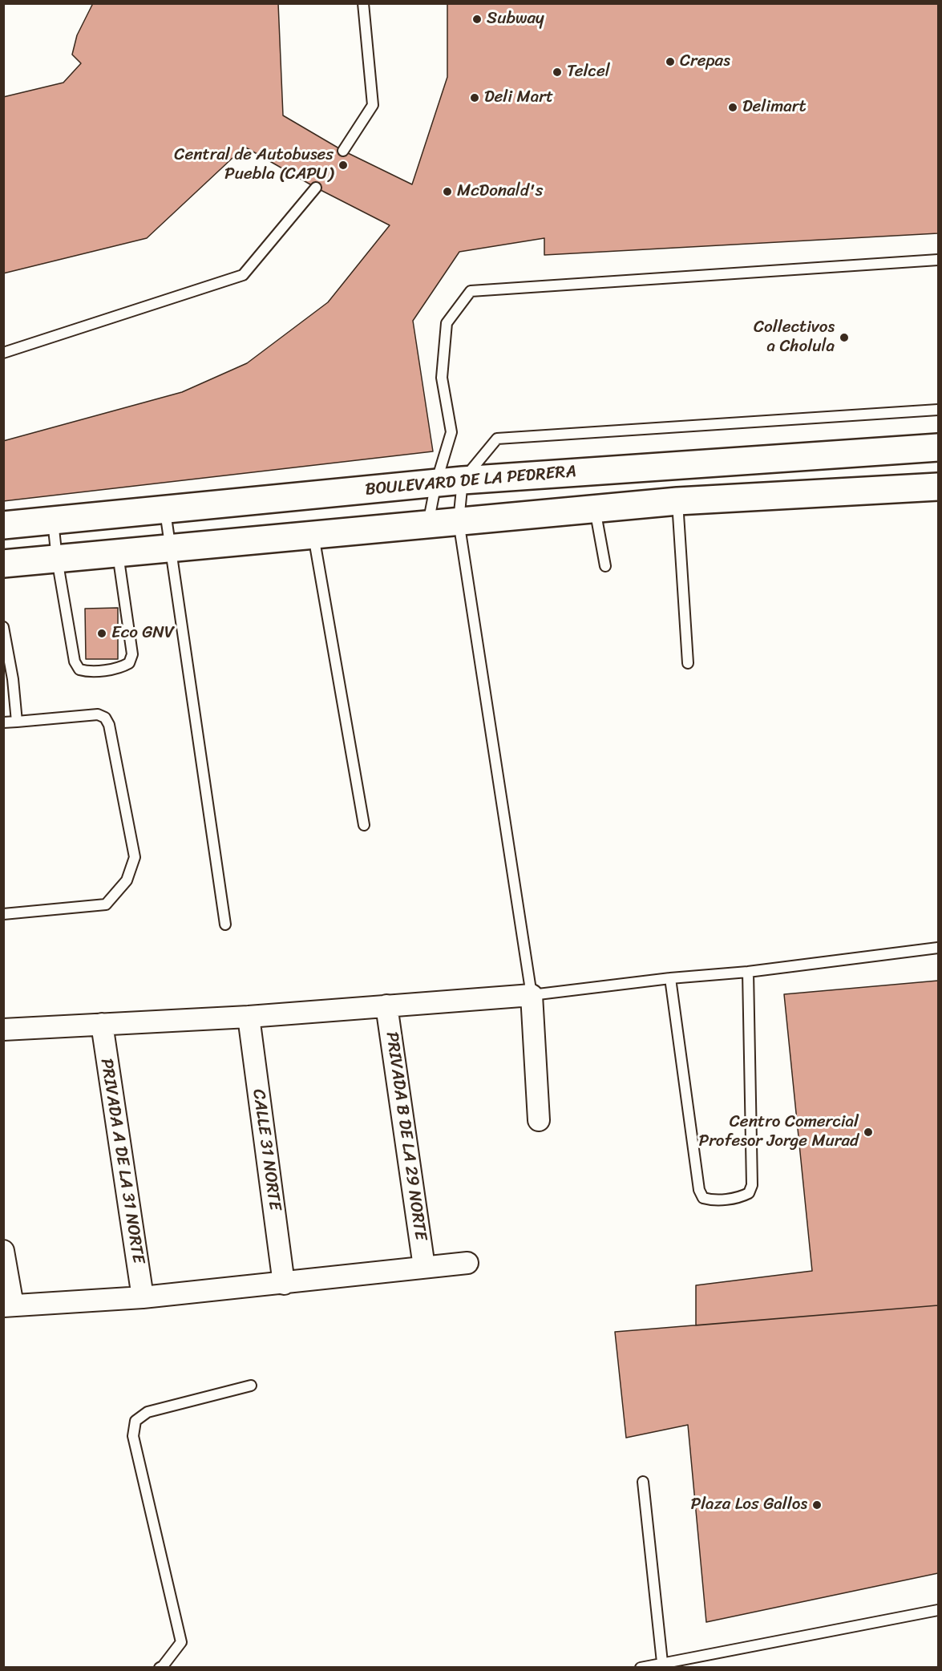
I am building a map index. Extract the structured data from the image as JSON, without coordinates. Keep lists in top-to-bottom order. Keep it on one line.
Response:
{"streets":{"street":["BOULEVARD DE LA PEDRERA","PRIVADA B DE LA 29 NORTE","CALLE 31 NORTE","PRIVADA A DE LA 31 NORTE"]},"places":["Subway","Crepas","Telcel","Deli Mart","Delimart","Central de Autobuses Puebla (CAPU)","McDonald's","Collectivos a Cholula","Eco GNV","Centro Comercial Profesor Jorge Murad","Plaza Los Gallos"]}
